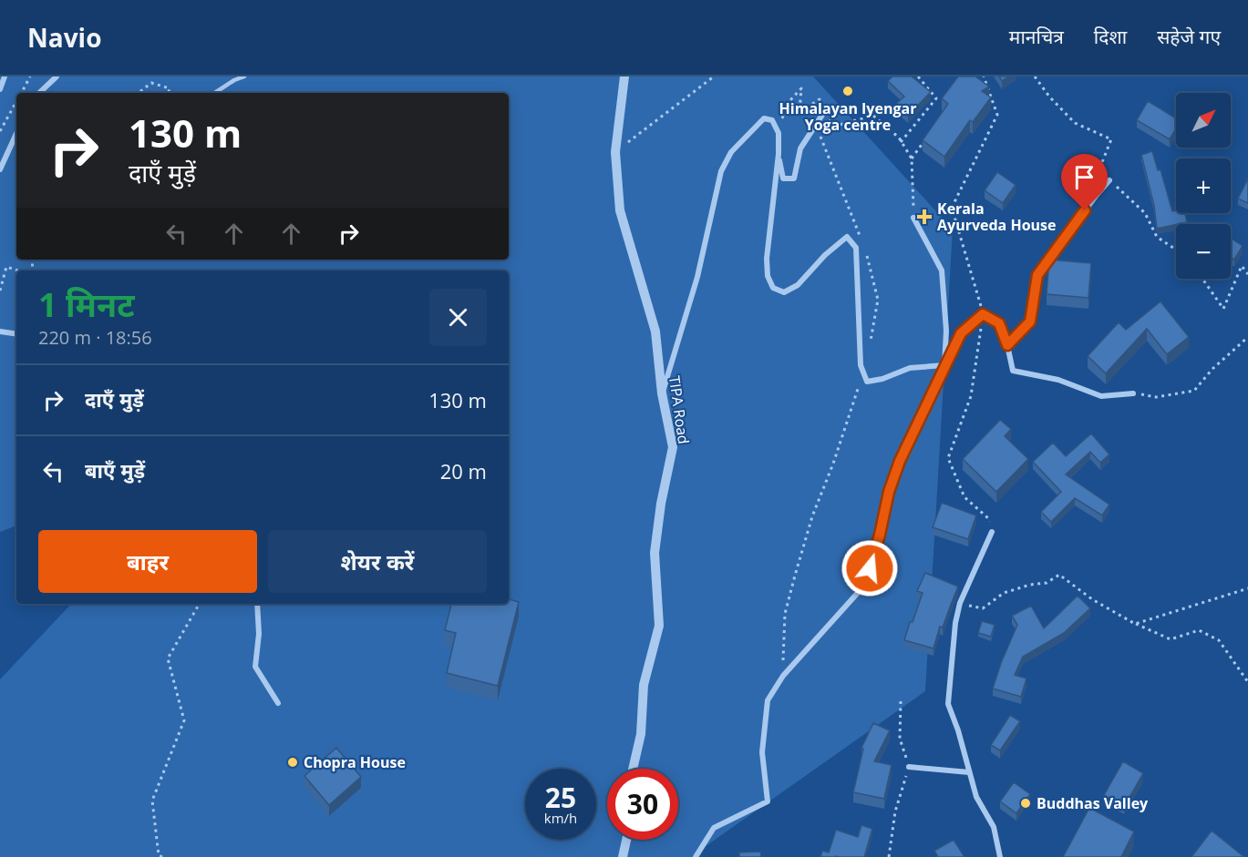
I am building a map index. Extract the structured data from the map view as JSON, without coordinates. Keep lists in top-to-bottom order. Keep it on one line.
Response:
{"streets":{"street":["TIPA Road"]},"places":{"other":["Himalayan Iyengar Yoga centre","Chopra House","Buddhas Valley"],"health":["Kerala Ayurveda House"]},"north":"top right","page":{"header":"Navio","nav":["मानचित्र","दिशा","सहेजे गए"],"map_buttons":["+","−"],"turn":["130 m","दाएँ मुड़ें"],"heading":["1 मिनट","220 m · 18:56"],"list":[{"name":"दाएँ मुड़ें","value":"130 m"},{"name":"बाएँ मुड़ें","value":"20 m"}],"buttons":["बाहर","शेयर करें"],"speed":"25 km/h","limit":"30"}}
